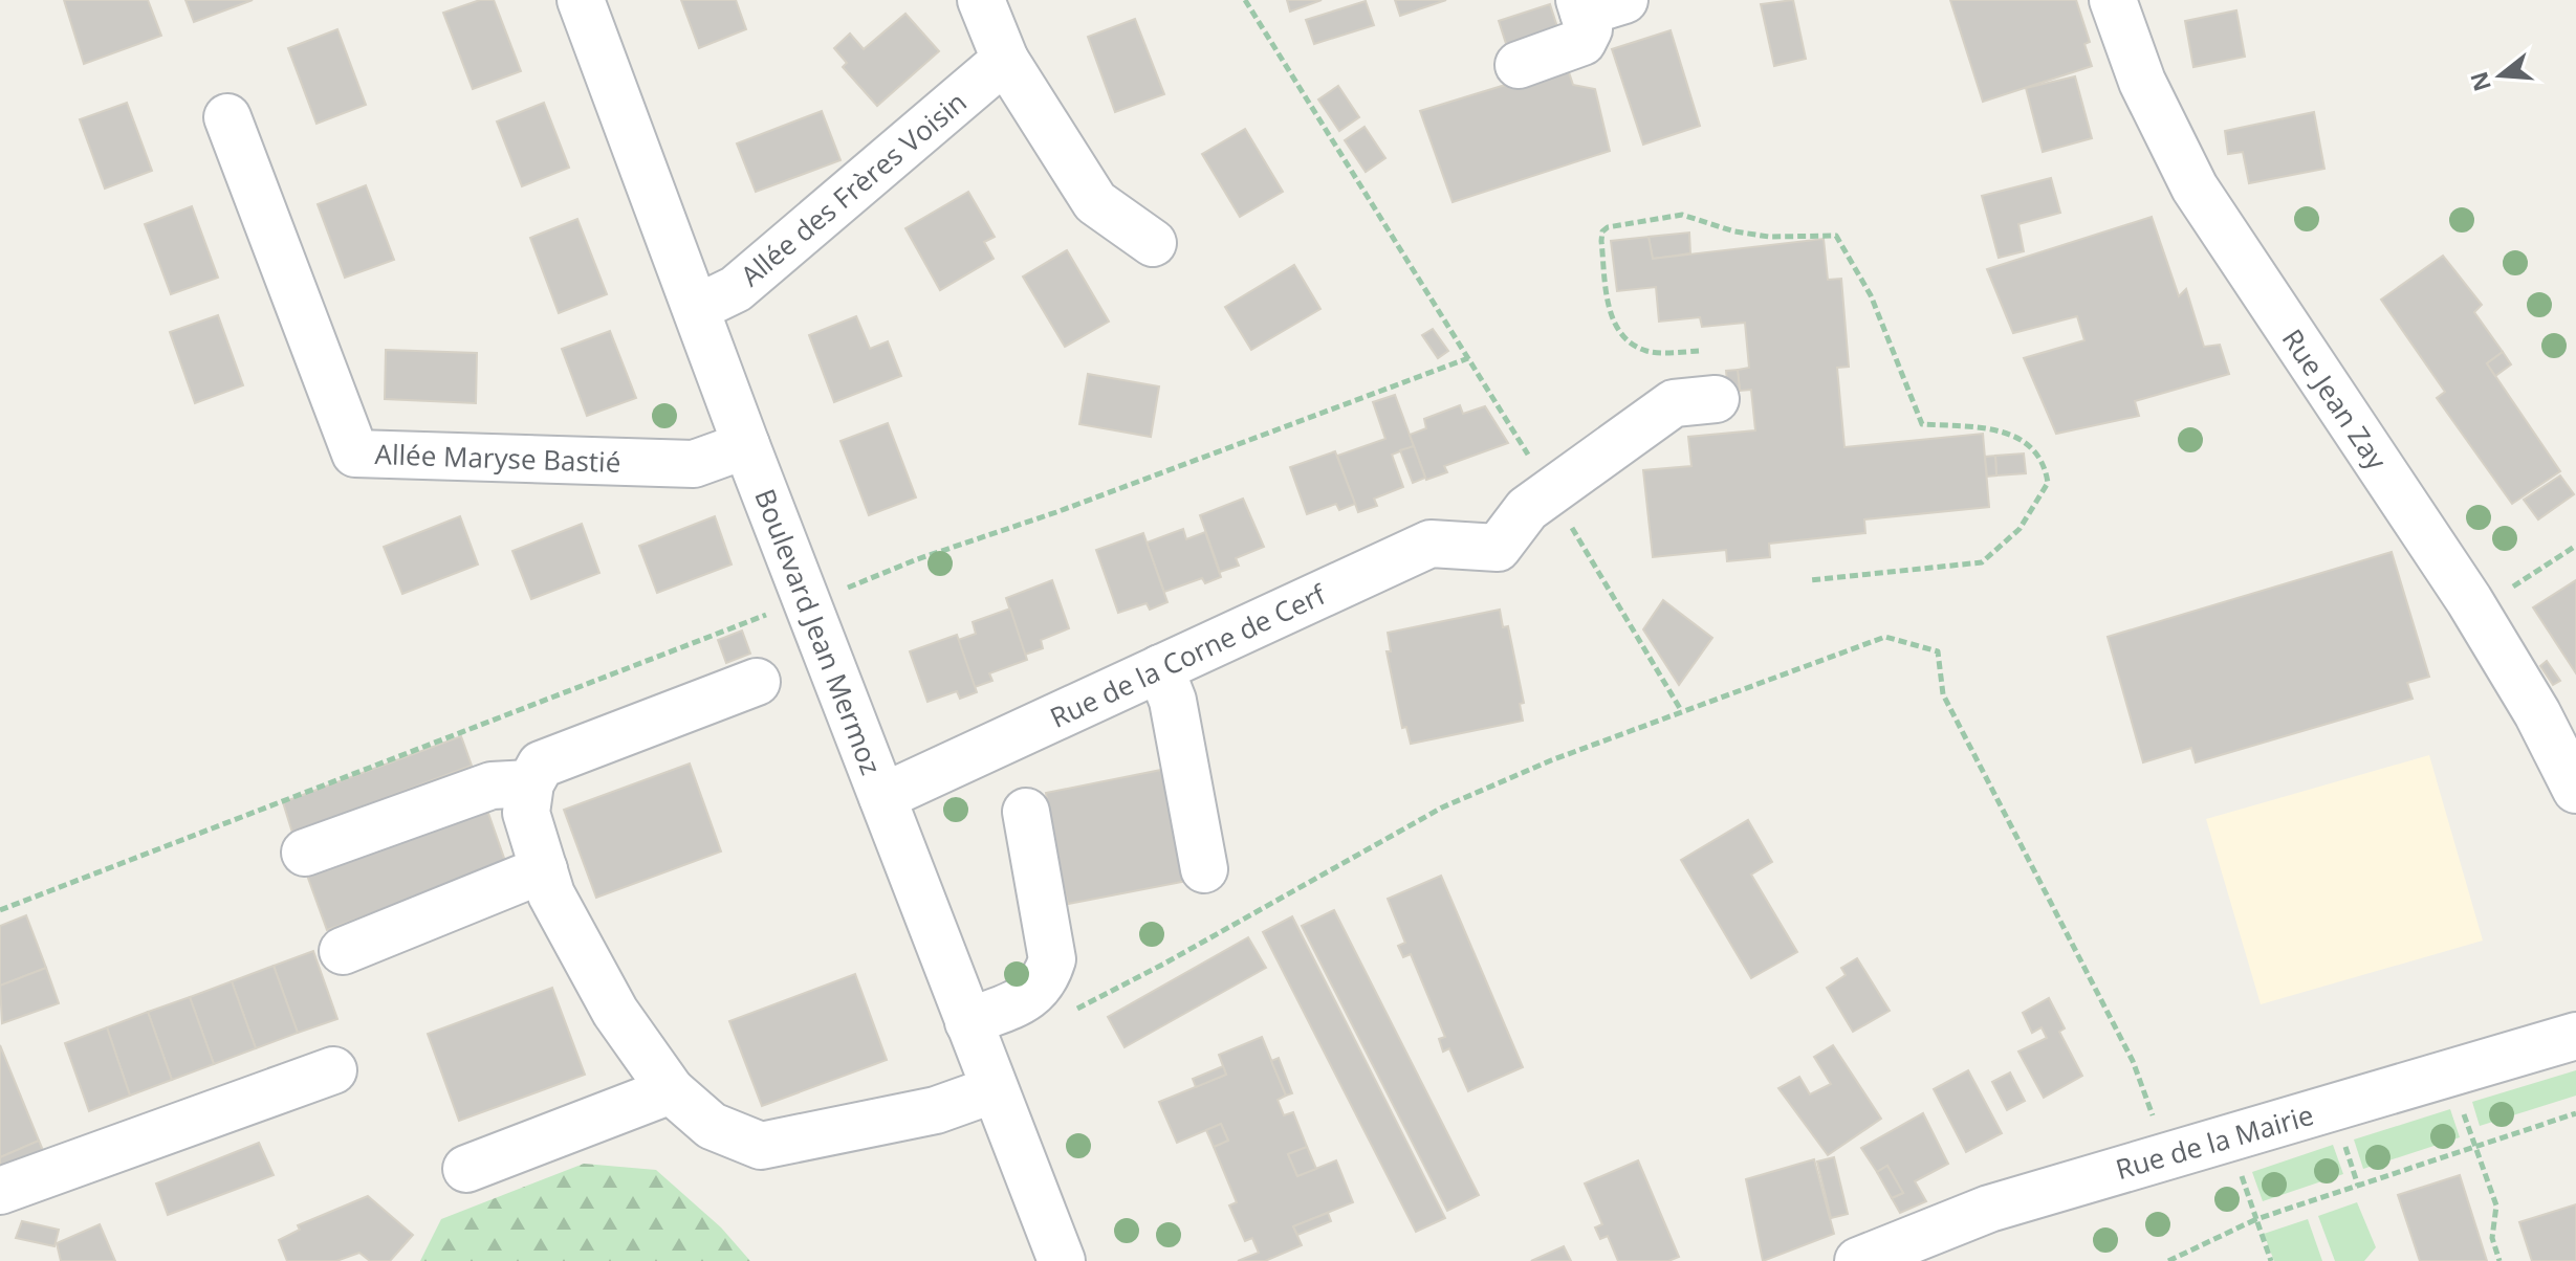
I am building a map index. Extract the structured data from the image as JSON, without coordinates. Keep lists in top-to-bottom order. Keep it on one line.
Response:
{"streets":{"street":["Allée des Frères Voisin","Rue Jean Zay","Allée Maryse Bastié","Boulevard Jean Mermoz","Rue de la Corne de Cerf","Rue de la Mairie"]},"crossings":[["Allée des Frères Voisin","Boulevard Jean Mermoz"],["Allée Maryse Bastié","Boulevard Jean Mermoz"],["Boulevard Jean Mermoz","Rue de la Corne de Cerf"]],"north":"left"}
